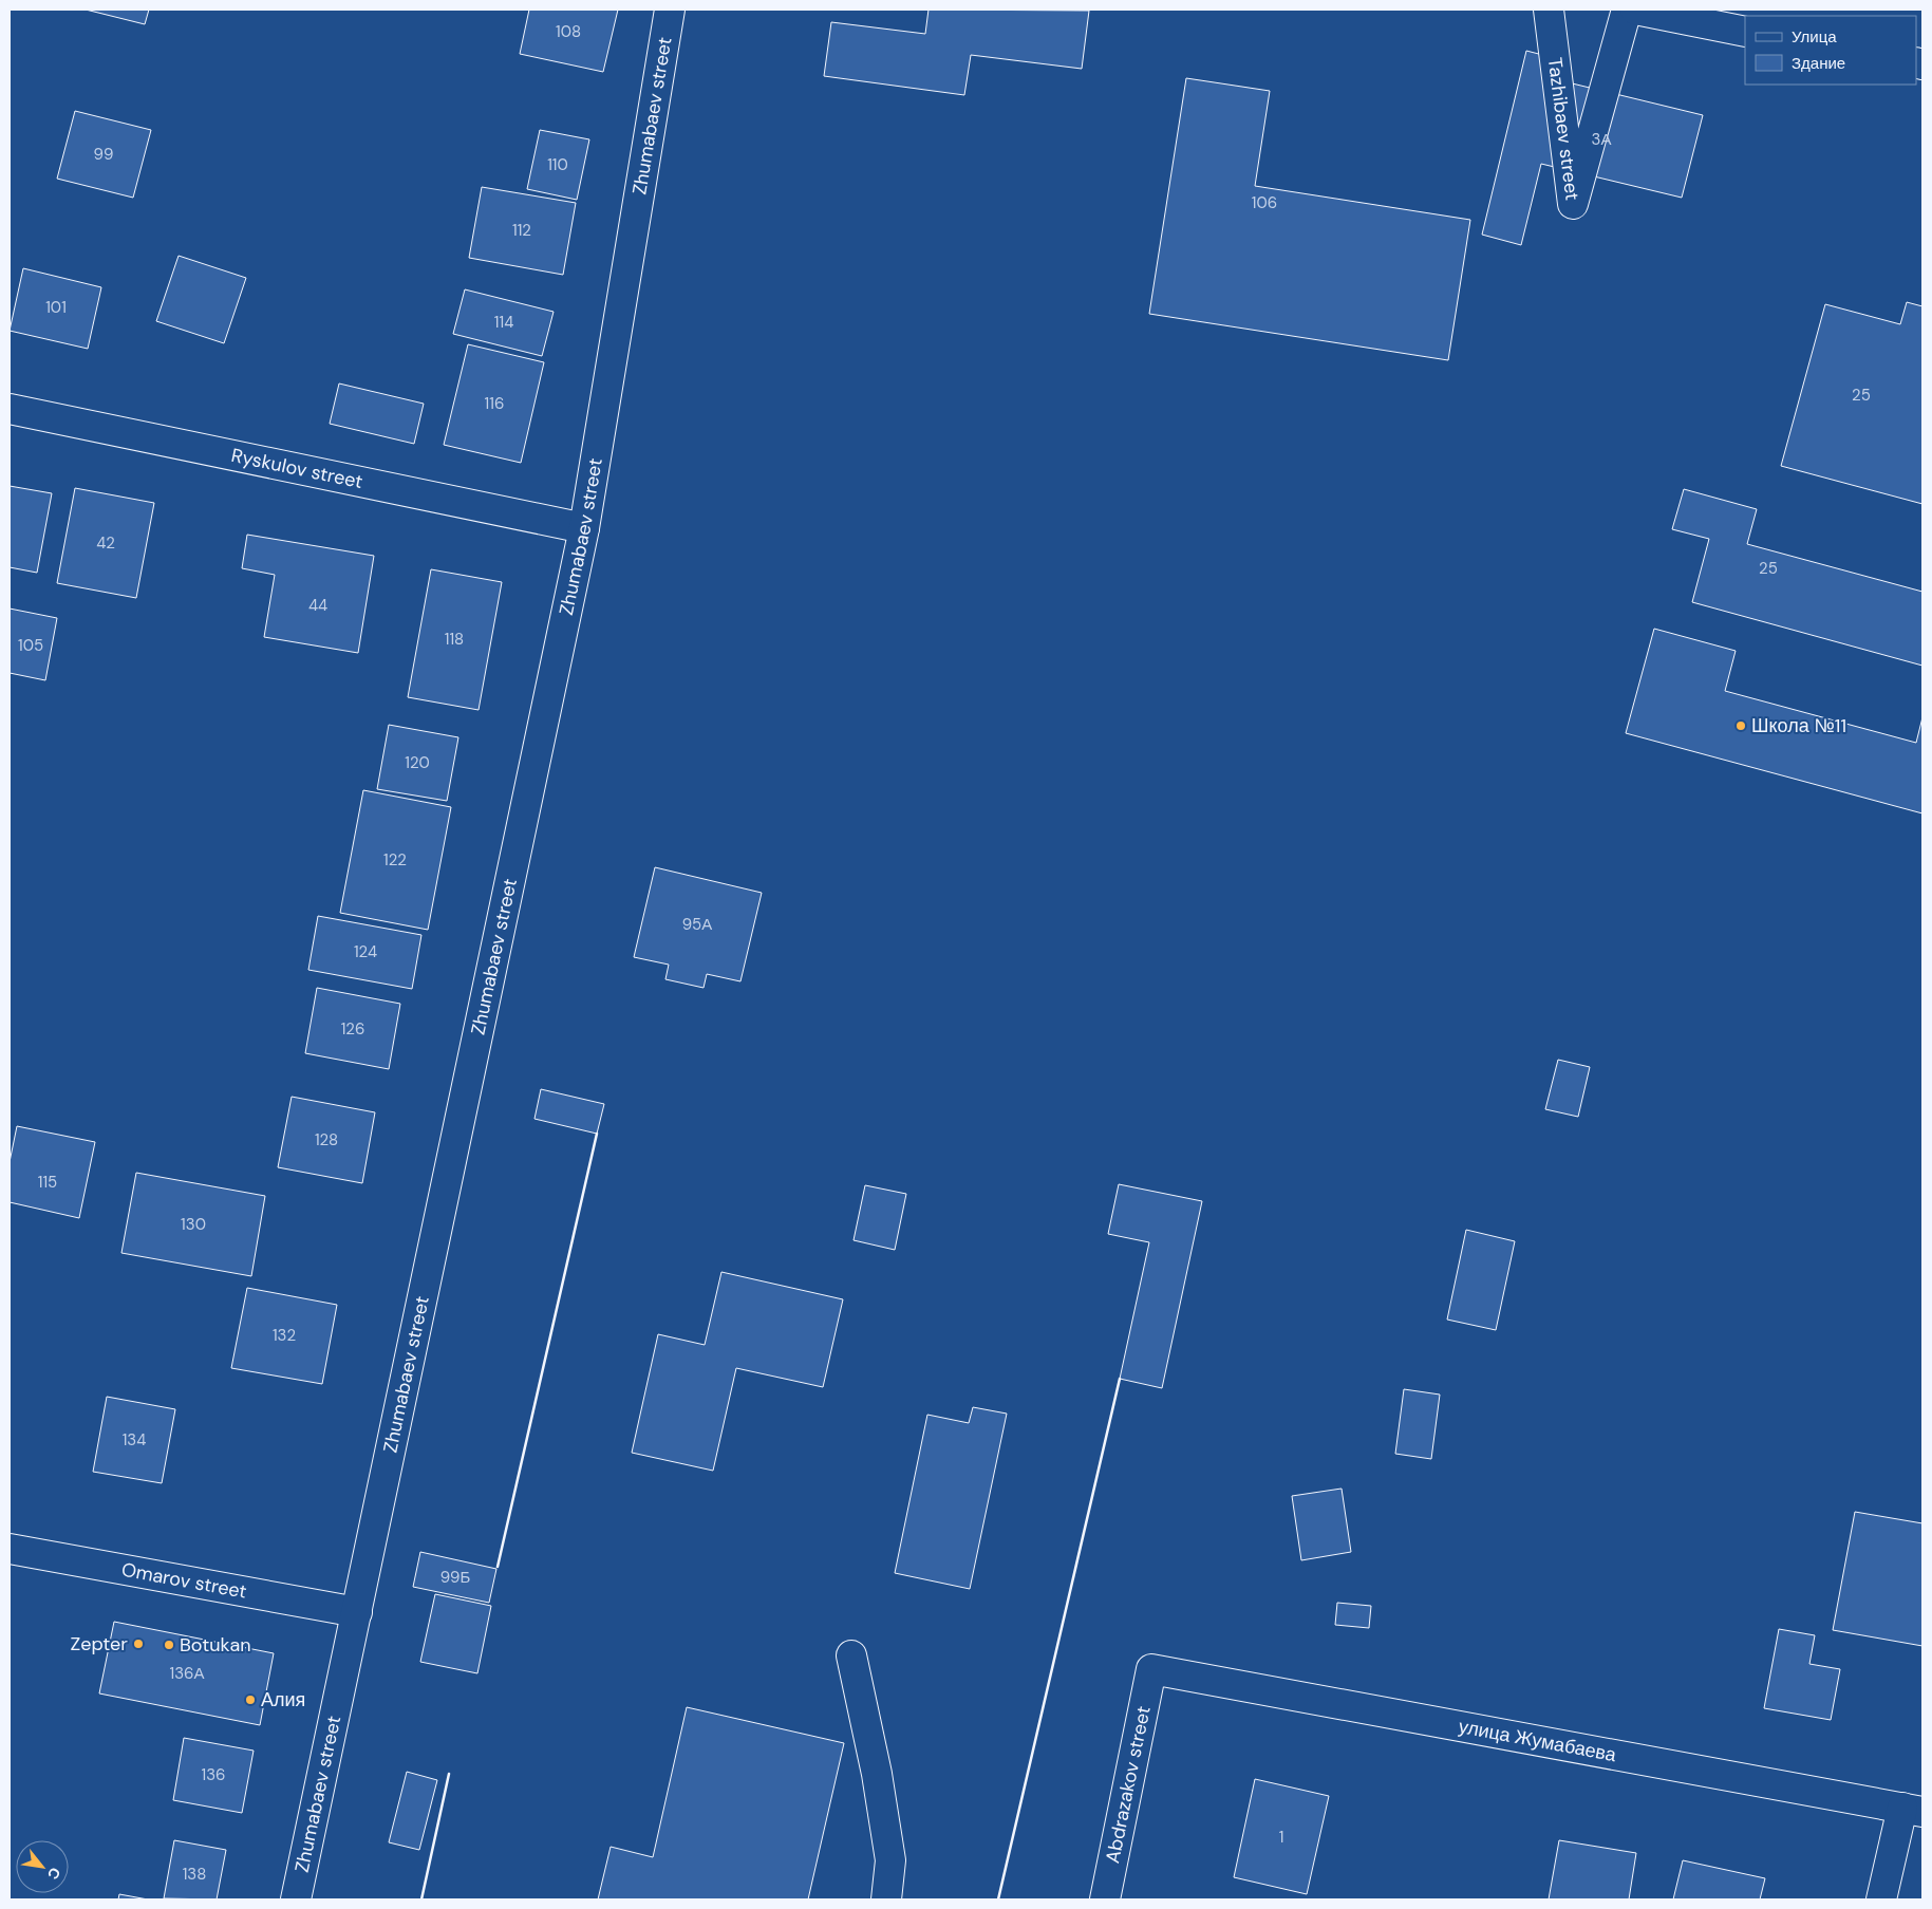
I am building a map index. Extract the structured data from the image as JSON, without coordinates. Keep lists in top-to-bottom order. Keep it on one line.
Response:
{"streets":{"street":["Zhumabaev street","Tazhibaev street","Ryskulov street","Omarov street","улица Жумабаева","Abdrazakov street"]},"crossings":[["Zhumabaev street","Ryskulov street"],["Zhumabaev street","Omarov street"],["улица Жумабаева","Abdrazakov street"]],"places":["Школа №11","Zepter","Botukan","Алия"],"house_numbers":["108","3А","99","110","106","112","101","114","25","116","42","25","44","118","105","120","122","95А","124","126","128","115","130","132","134","99Б","136А","136","1","138"],"legend":["Улица","Здание"],"north":"bottom right"}
